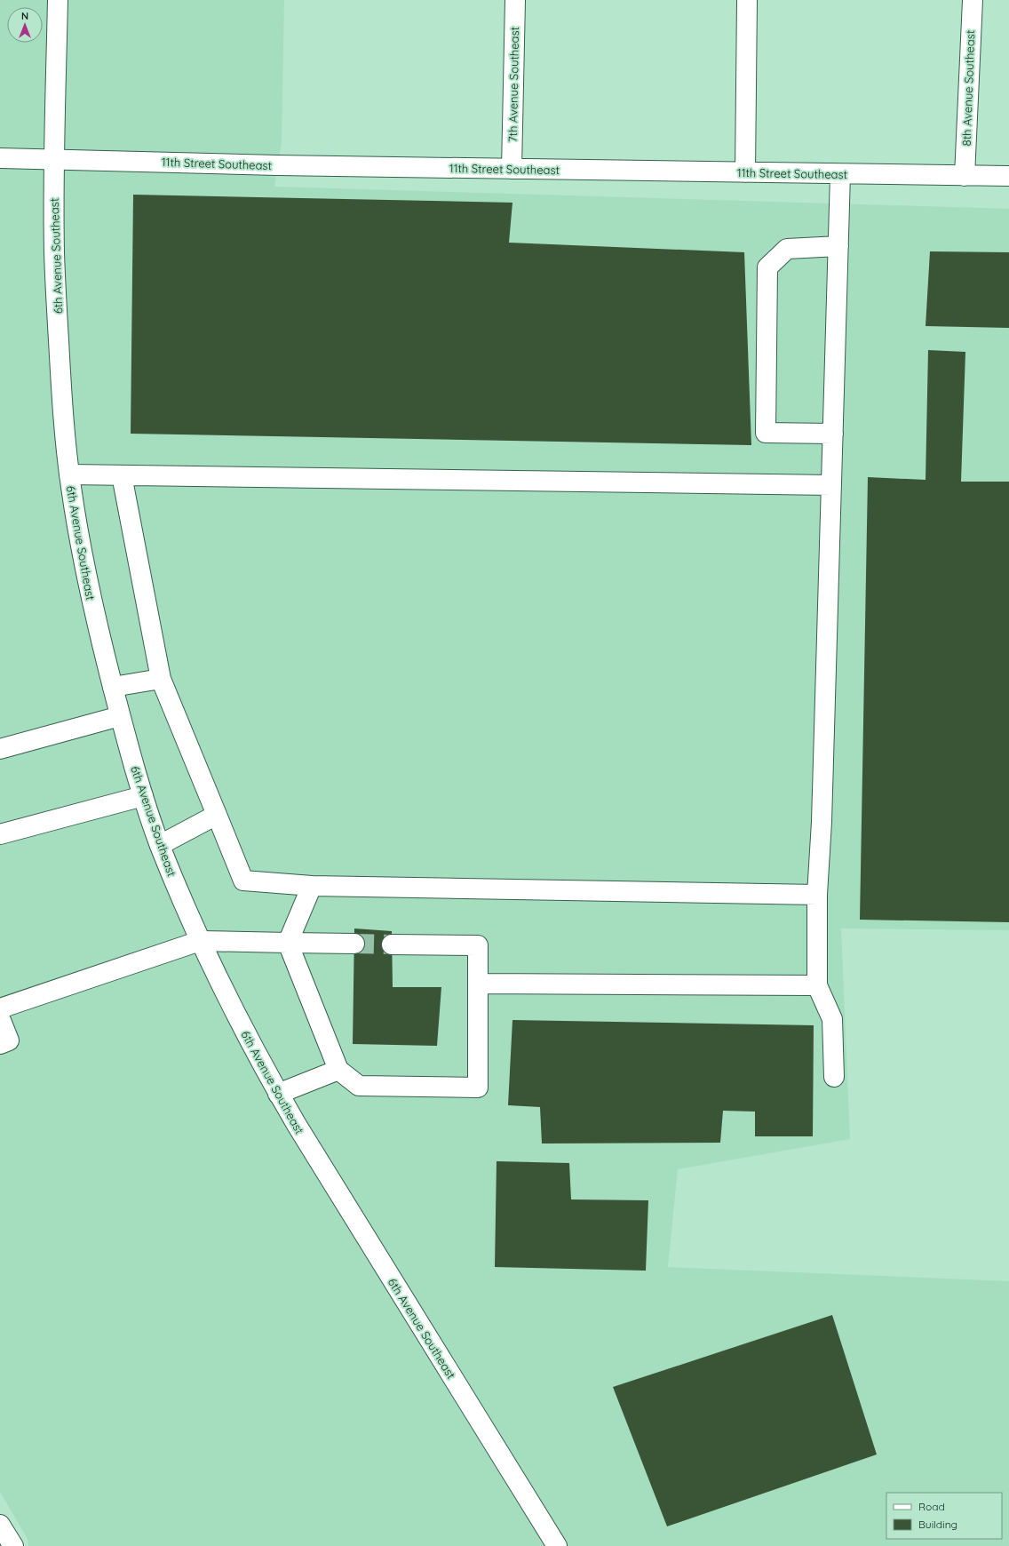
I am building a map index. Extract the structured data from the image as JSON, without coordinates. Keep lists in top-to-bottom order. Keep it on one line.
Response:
{"streets":{"main road":["7th Avenue Southeast","8th Avenue Southeast","11th Street Southeast","6th Avenue Southeast"]},"crossings":[["7th Avenue Southeast","11th Street Southeast"],["8th Avenue Southeast","11th Street Southeast"],["11th Street Southeast","6th Avenue Southeast"]],"legend":["Road","Building"],"north":"top"}
